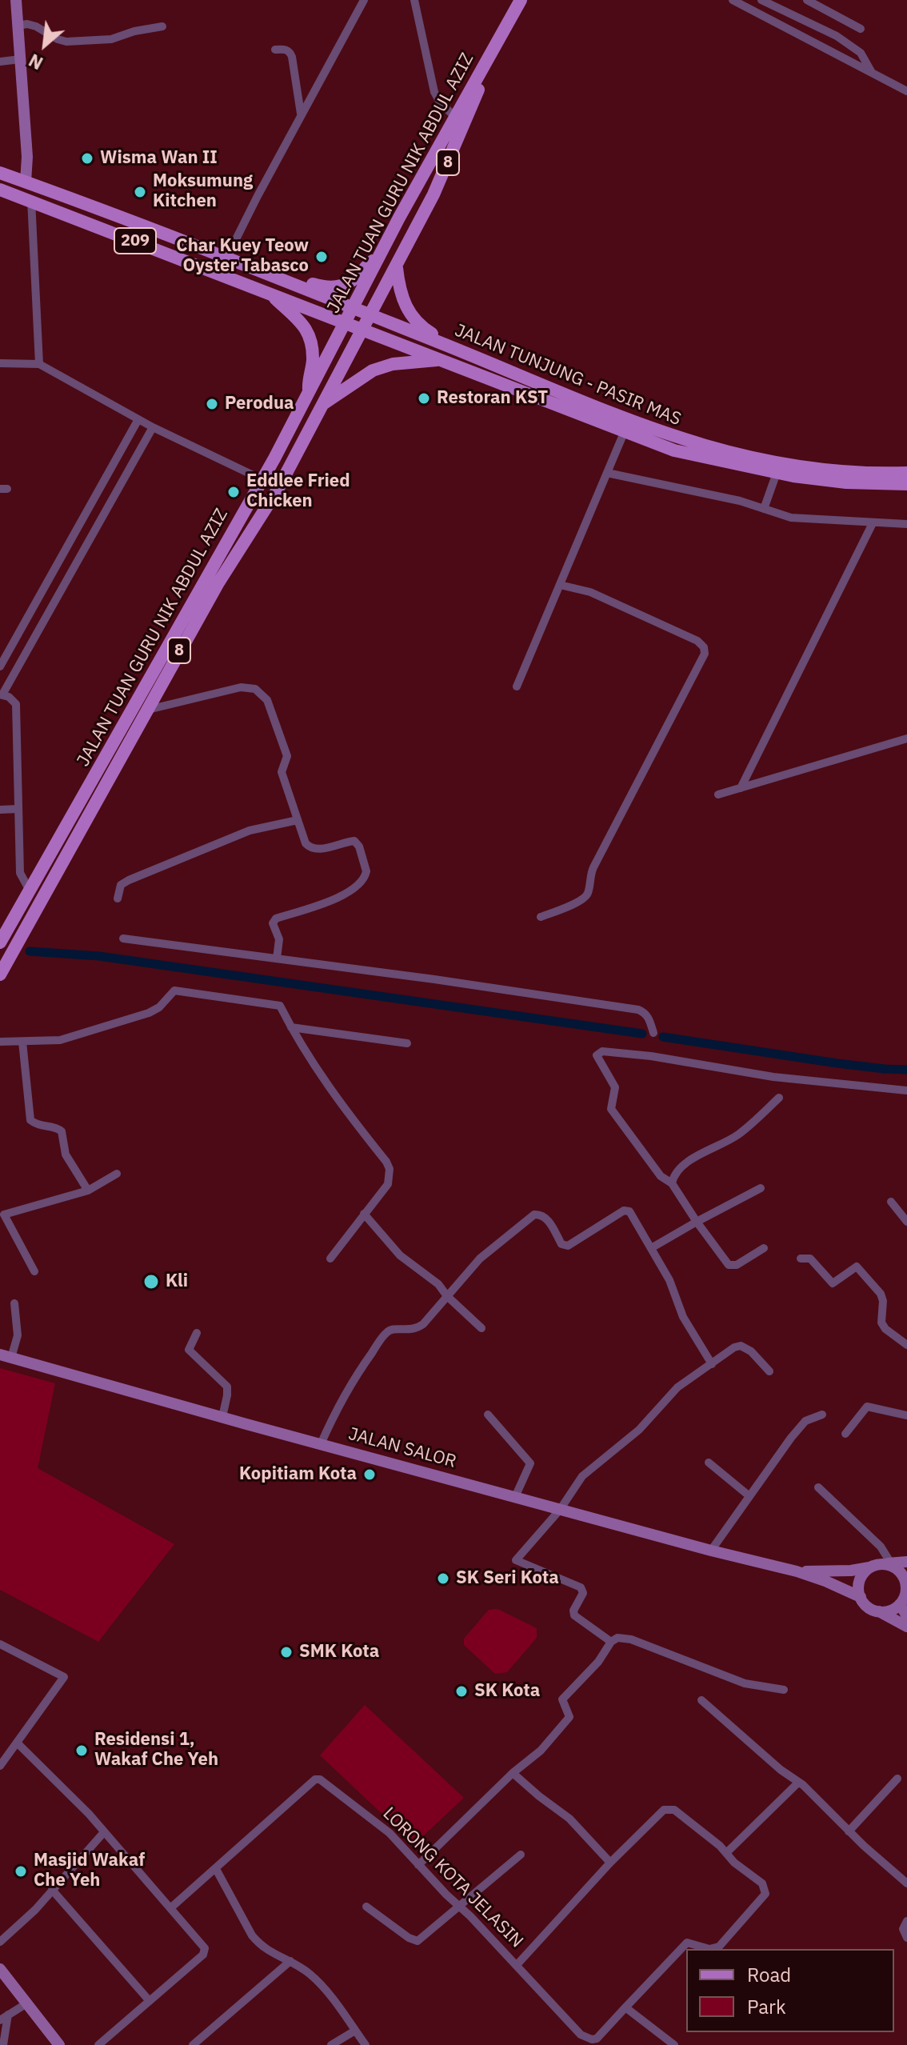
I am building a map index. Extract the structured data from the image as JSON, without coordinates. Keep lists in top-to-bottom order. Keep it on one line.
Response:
{"streets":{"main road":["8","JALAN TUAN GURU NIK ABDUL AZIZ","209","JALAN TUNJUNG - PASIR MAS","JALAN SALOR"],"street":["LORONG KOTA JELASIN"]},"crossings":[["8","JALAN TUAN GURU NIK ABDUL AZIZ"],["JALAN TUAN GURU NIK ABDUL AZIZ","209"],["JALAN TUAN GURU NIK ABDUL AZIZ","JALAN TUNJUNG - PASIR MAS"],["209","JALAN TUNJUNG - PASIR MAS"]],"places":["Wisma Wan II","Moksumung Kitchen","Char Kuey Teow Oyster Tabasco","Restoran KST","Perodua","Eddlee Fried Chicken","Kli","Kopitiam Kota","SK Seri Kota","SMK Kota","SK Kota","Residensi 1, Wakaf Che Yeh","Masjid Wakaf Che Yeh"],"legend":["Road","Park"],"north":"bottom left"}
